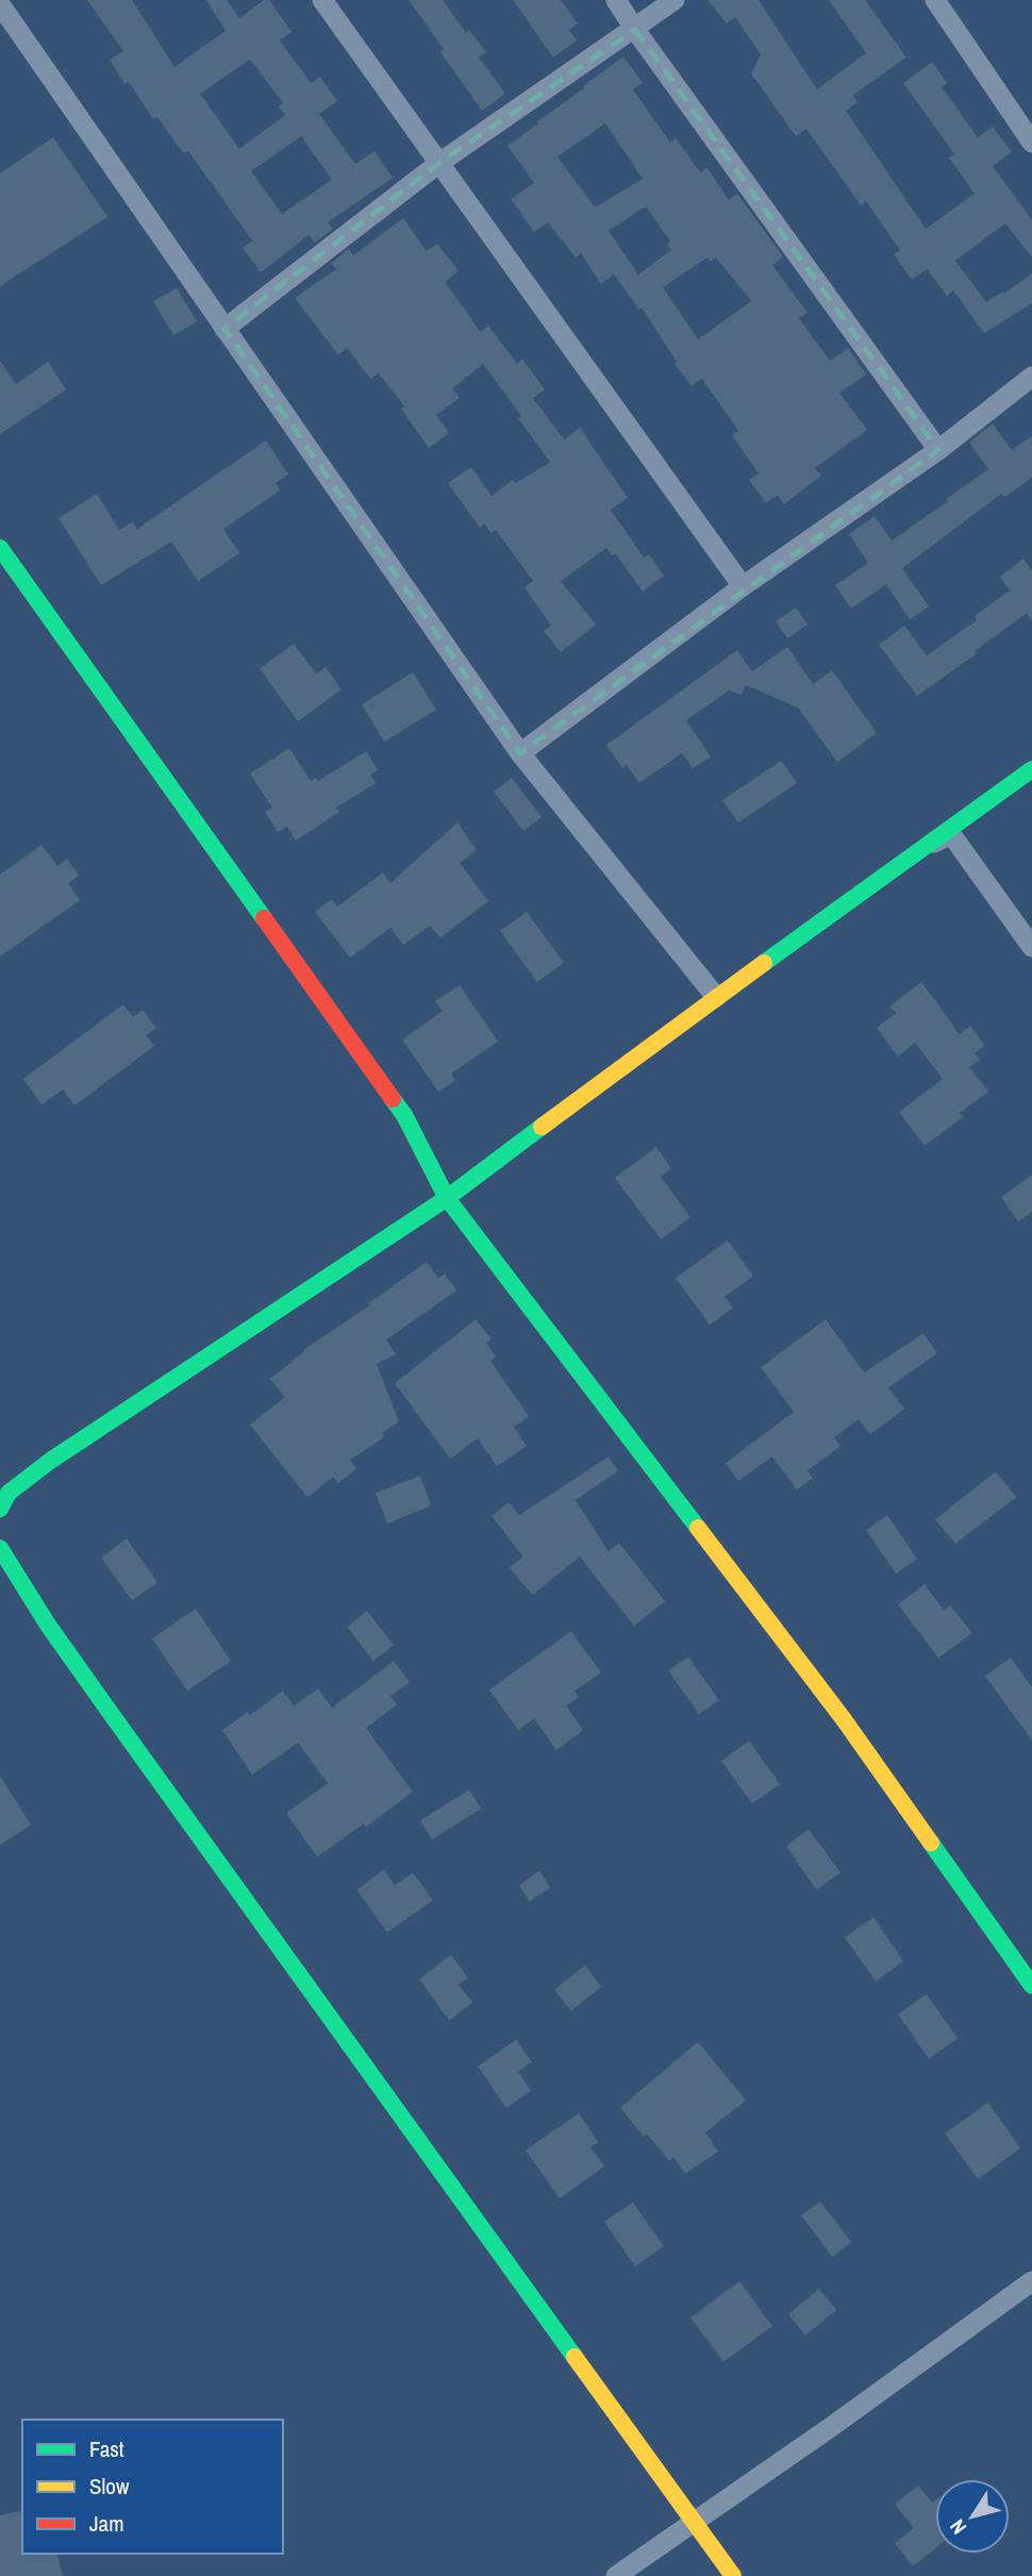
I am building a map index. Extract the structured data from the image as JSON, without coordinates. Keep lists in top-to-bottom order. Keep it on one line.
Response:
{"legend":["Fast","Slow","Jam"],"north":"bottom left"}
